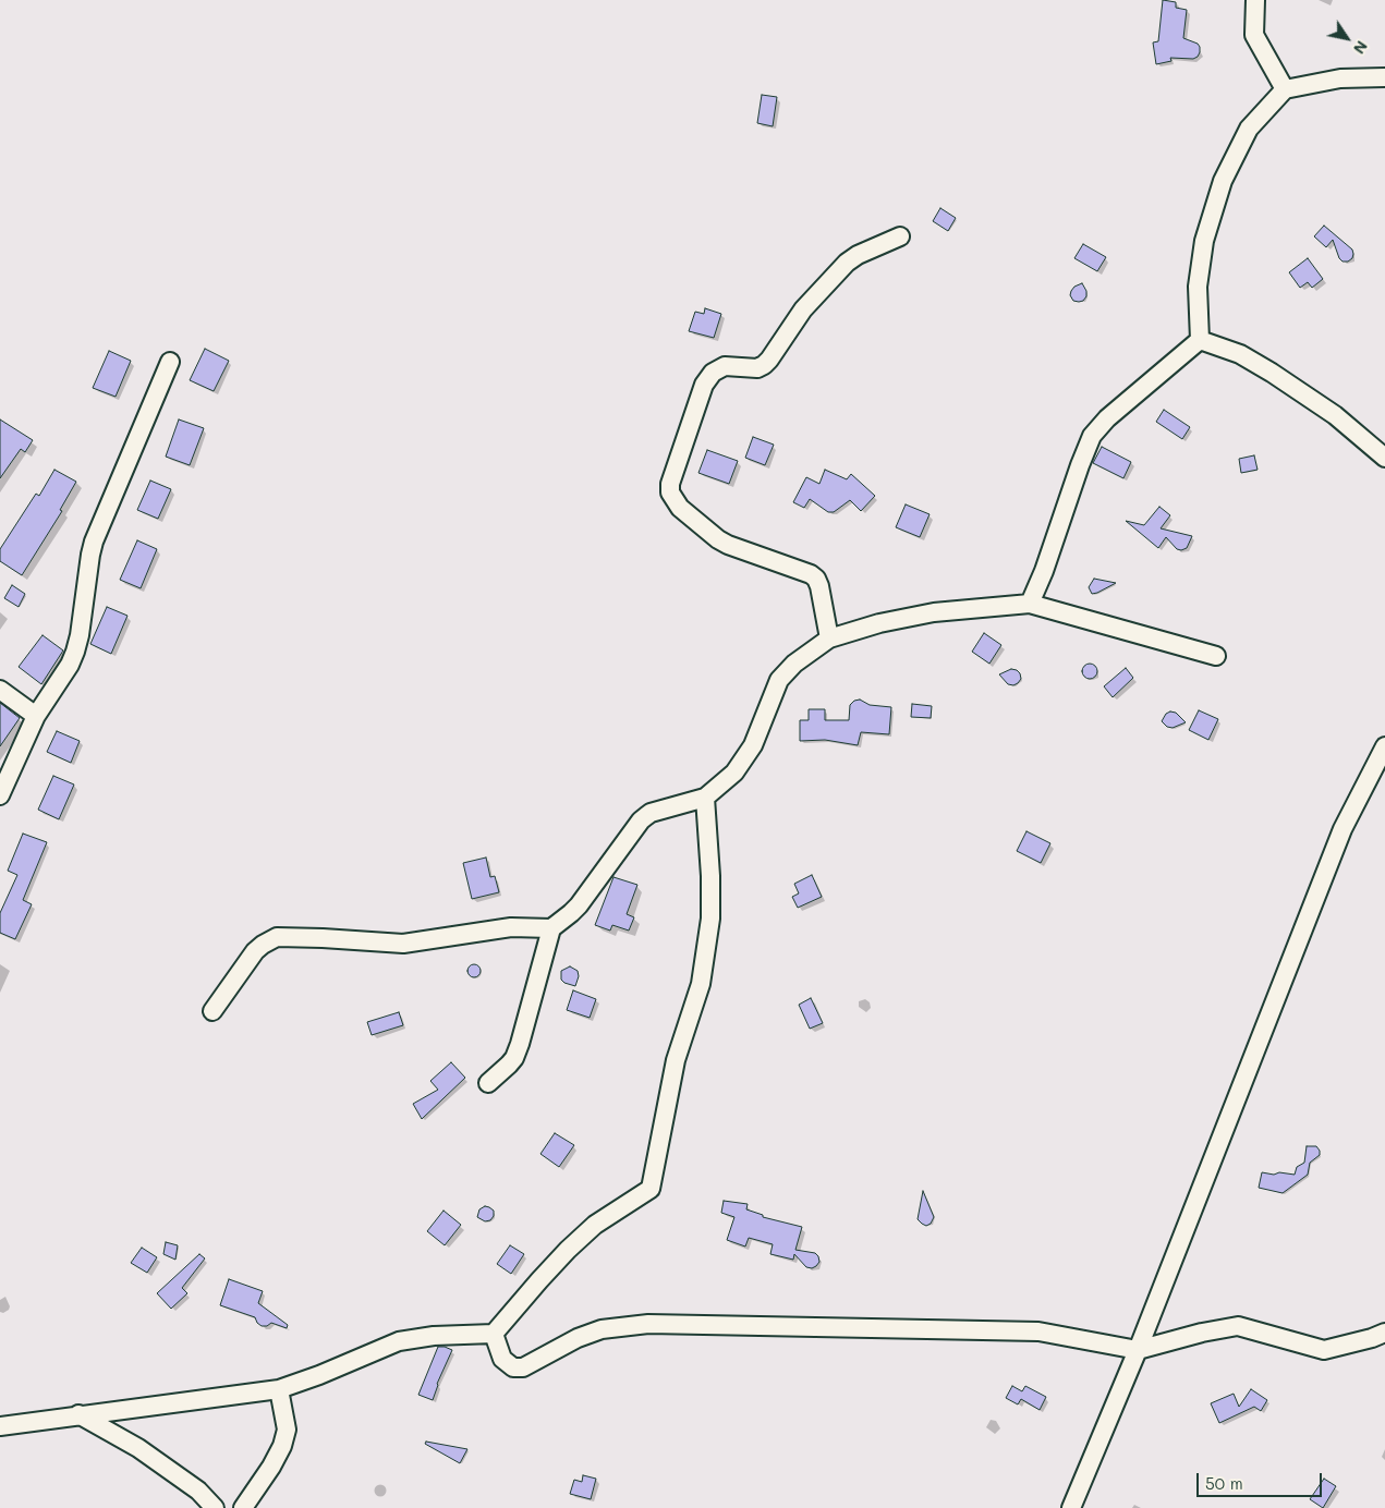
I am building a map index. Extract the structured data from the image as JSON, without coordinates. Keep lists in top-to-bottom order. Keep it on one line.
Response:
{"scale_bar":"50 m","north":"bottom right"}
